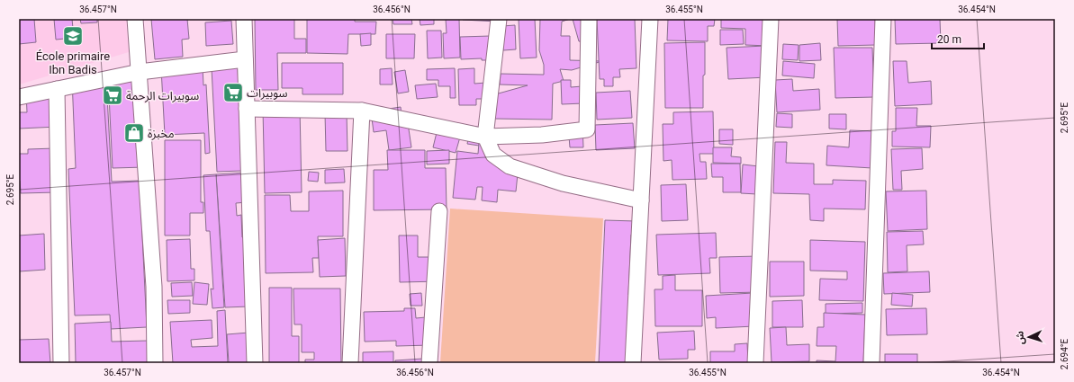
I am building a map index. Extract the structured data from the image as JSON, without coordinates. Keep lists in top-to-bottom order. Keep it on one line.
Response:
{"places":{"school or university":["École primaire Ibn Badis"],"supermarket":["سوبيرات","سوبيرات الرحمة"],"shop":["مخبزة"]},"scale_bar":"20 m","north":"left","coordinates":["36.457°N","36.456°N","36.455°N","36.454°N","2.695°E","2.694°E"]}
